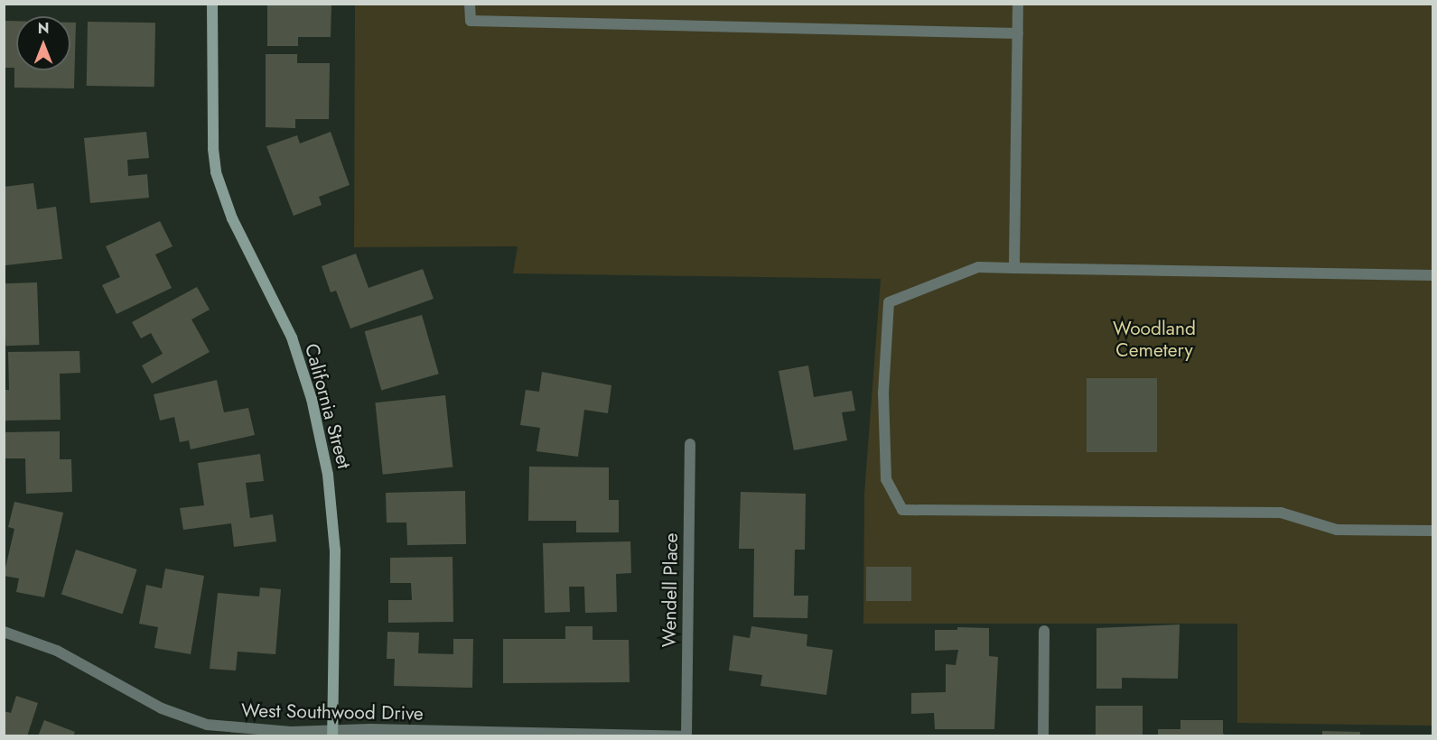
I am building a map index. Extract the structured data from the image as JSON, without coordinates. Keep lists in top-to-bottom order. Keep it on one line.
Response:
{"streets":{"street":["California Street","Wendell Place","West Southwood Drive"]},"crossings":[["California Street","West Southwood Drive"],["Wendell Place","West Southwood Drive"]],"parks":["Woodland Cemetery"],"north":"top"}
